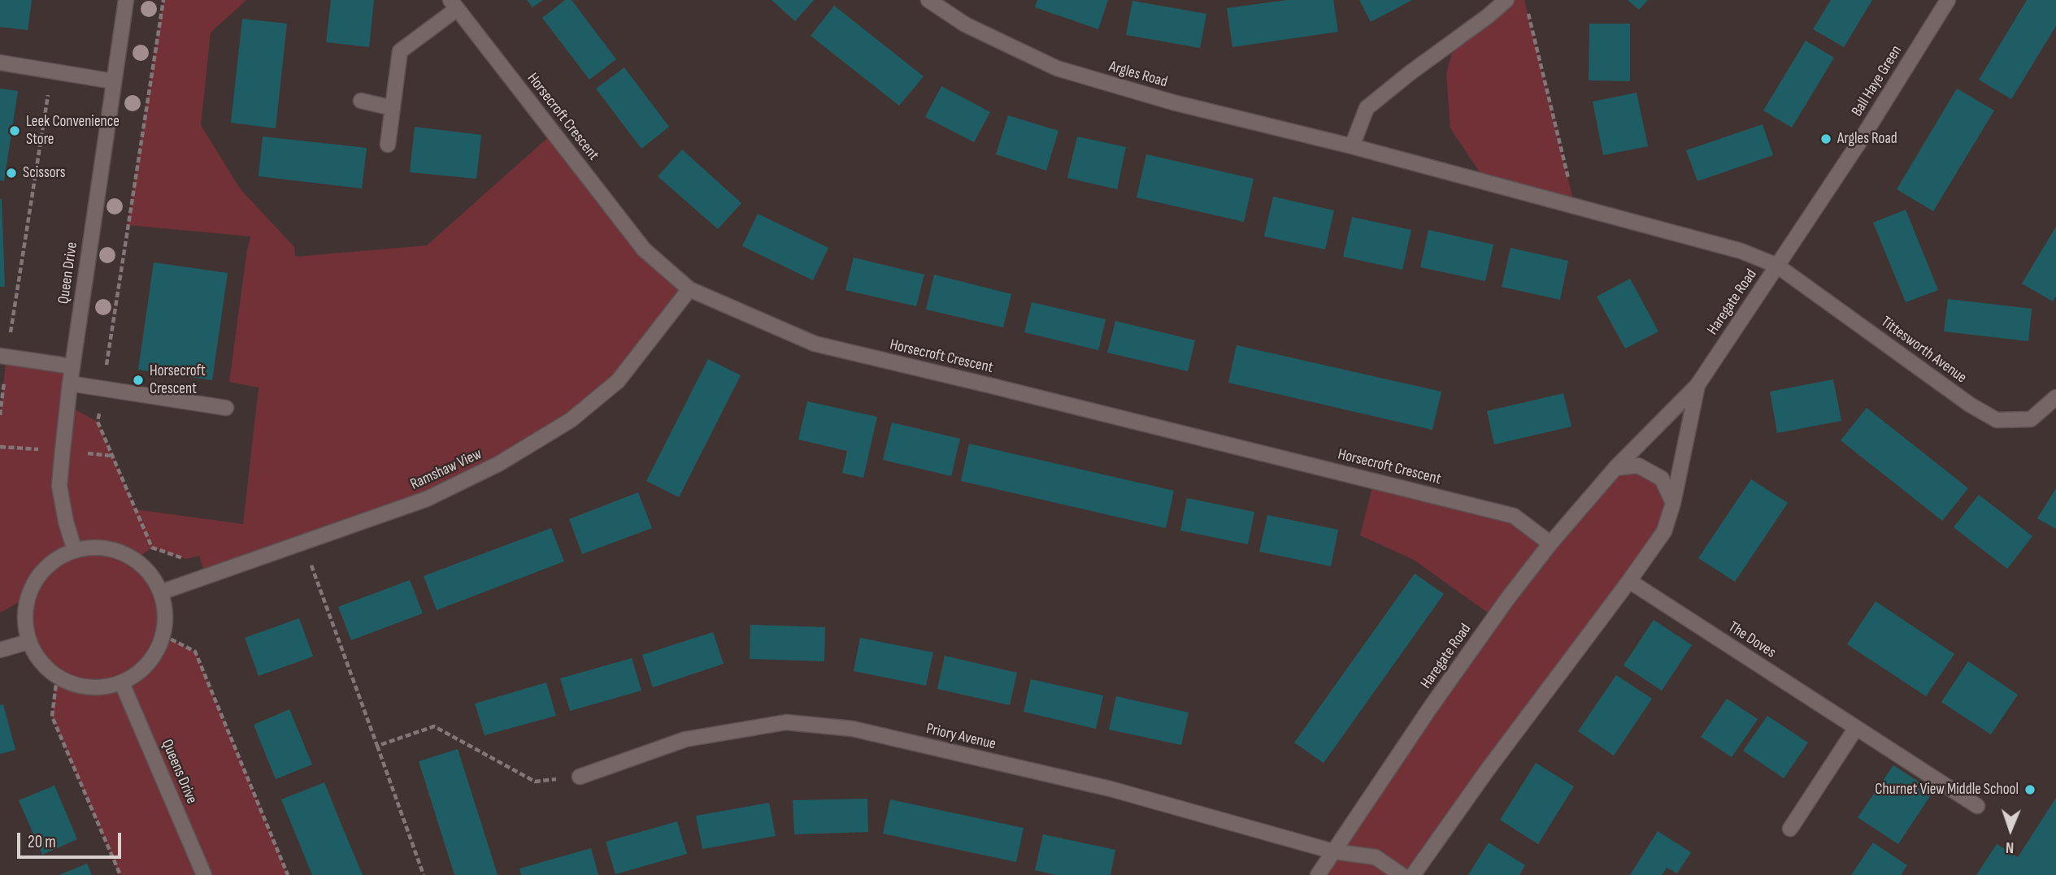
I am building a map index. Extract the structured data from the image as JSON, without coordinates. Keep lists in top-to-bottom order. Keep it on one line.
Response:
{"streets":{"street":["Argles Road","Ball Haye Green","Horsecroft Crescent","Queen Drive","Haregate Road","Tittesworth Avenue","Ramshaw View","The Doves","Priory Avenue","Queens Drive"]},"crossings":[["Argles Road","Ball Haye Green"],["Argles Road","Haregate Road"],["Argles Road","Tittesworth Avenue"],["Ball Haye Green","Haregate Road"],["Ball Haye Green","Tittesworth Avenue"],["Horsecroft Crescent","Haregate Road"],["Horsecroft Crescent","Ramshaw View"],["Queen Drive","Ramshaw View"],["Queen Drive","Queens Drive"],["Haregate Road","Tittesworth Avenue"],["Haregate Road","The Doves"],["Haregate Road","Priory Avenue"],["Ramshaw View","Queens Drive"]],"places":["Leek Convenience Store","Argles Road","Scissors","Horsecroft Crescent","Churnet View Middle School"],"scale_bar":"20 m","north":"bottom"}
